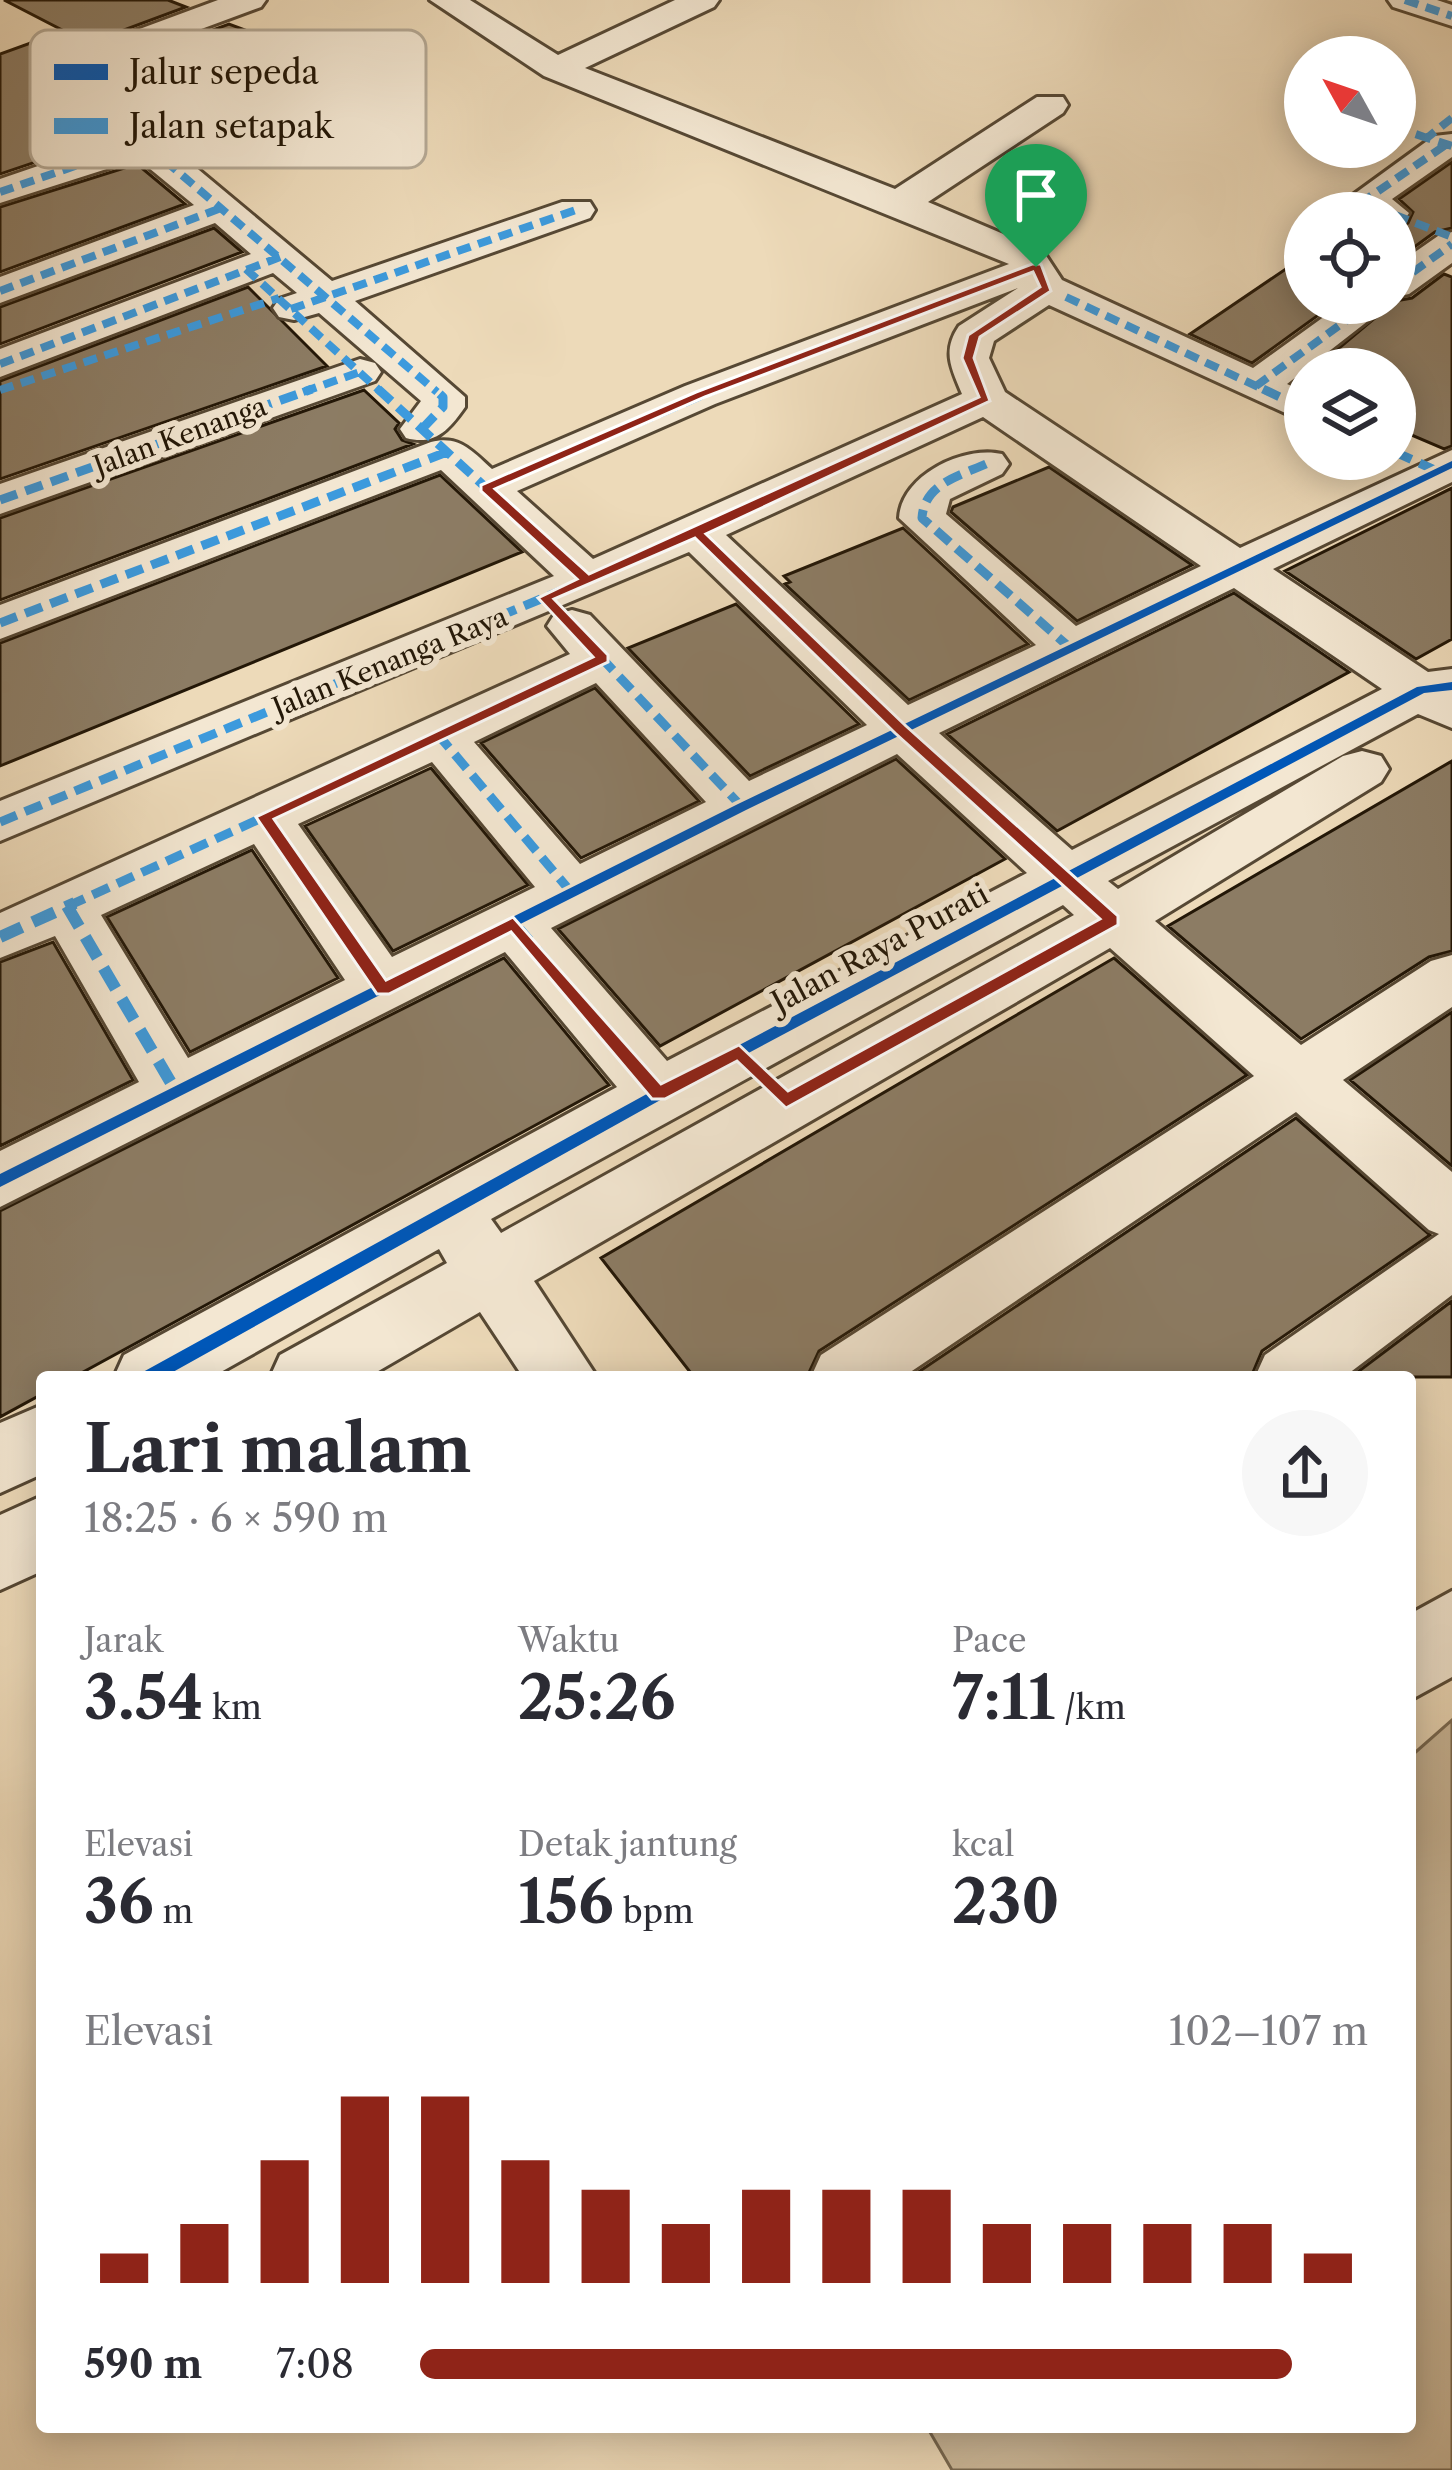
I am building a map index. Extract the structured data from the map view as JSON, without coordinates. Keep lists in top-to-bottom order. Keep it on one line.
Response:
{"streets":{"street":["Jalan Kenanga","Jalan Kenanga Raya","Jalan Raya Purati"]},"legend":["Jalur sepeda","Jalan setapak"],"north":"top left","page":{"heading":["Lari malam","18:25 · 6 × 590 m"],"stats":[["Jarak","3.54 km"],["Waktu","25:26"],["Pace","7:11 /km"],["Elevasi","36 m"],["Detak jantung","156 bpm"],["kcal","230"]],"chart":["Elevasi","102–107 m"],"list":[{"name":"590 m","note":"7:08"}]}}
